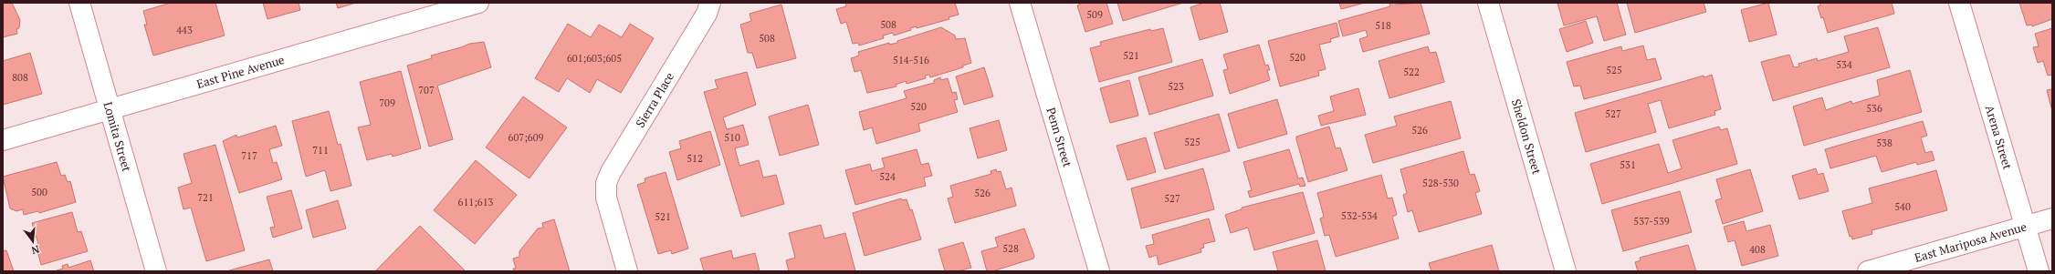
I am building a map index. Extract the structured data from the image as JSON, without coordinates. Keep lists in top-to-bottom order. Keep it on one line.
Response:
{"streets":{"street":["East Pine Avenue","Sierra Place","Lomita Street","Penn Street","Sheldon Street","Arena Street","East Mariposa Avenue"]},"crossings":[["East Pine Avenue","Lomita Street"],["Arena Street","East Mariposa Avenue"]],"house_numbers":["509","508","518","443","508","521","520","601;603;605","514-516","534","525","522","808","523","707","709","520","536","527","526","607;609","510","525","538","711","717","512","531","524","528-530","500","526","721","527","611;613","540","532-534","521","537-539","528","408"],"north":"bottom"}
